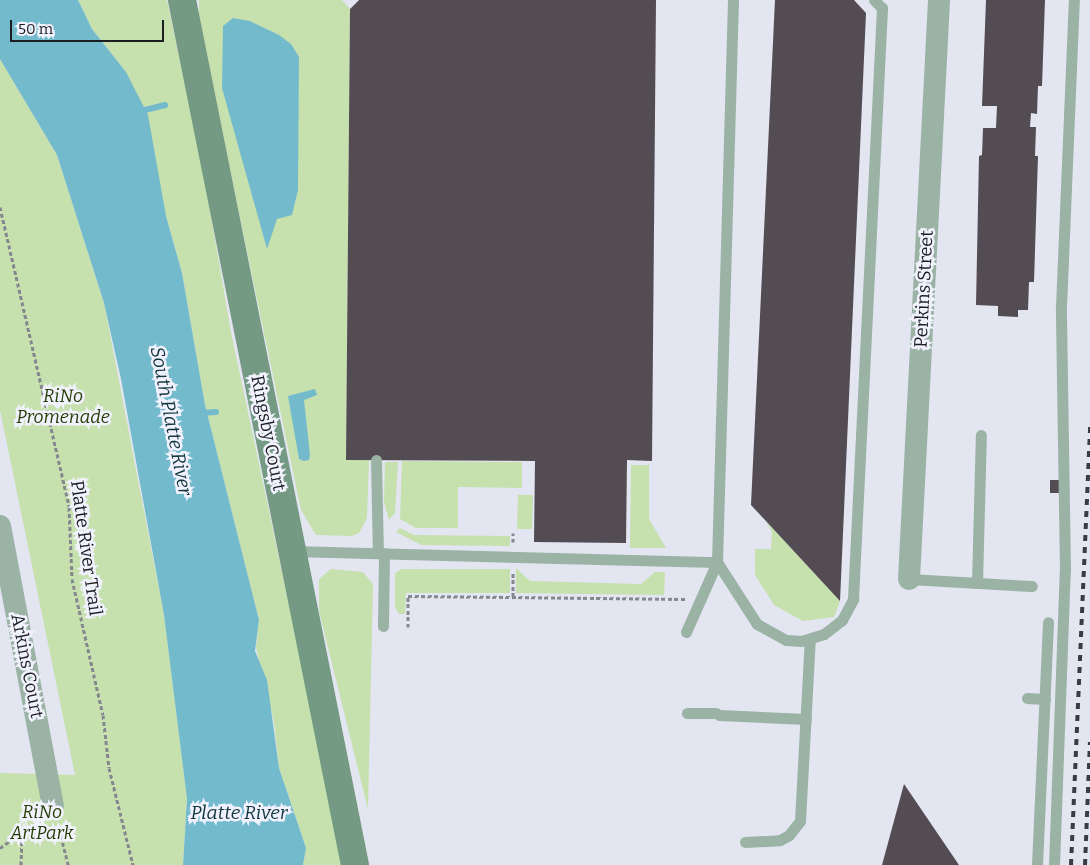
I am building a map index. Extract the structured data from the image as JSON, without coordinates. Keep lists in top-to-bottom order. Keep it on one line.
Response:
{"streets":{"street":["Perkins Street","Ringsby Court","Arkins Court"],"path":["Platte River Trail"]},"water":["South Platte River","Platte River"],"parks":["RiNo Promenade","RiNo ArtPark"],"scale_bar":"50 m"}
